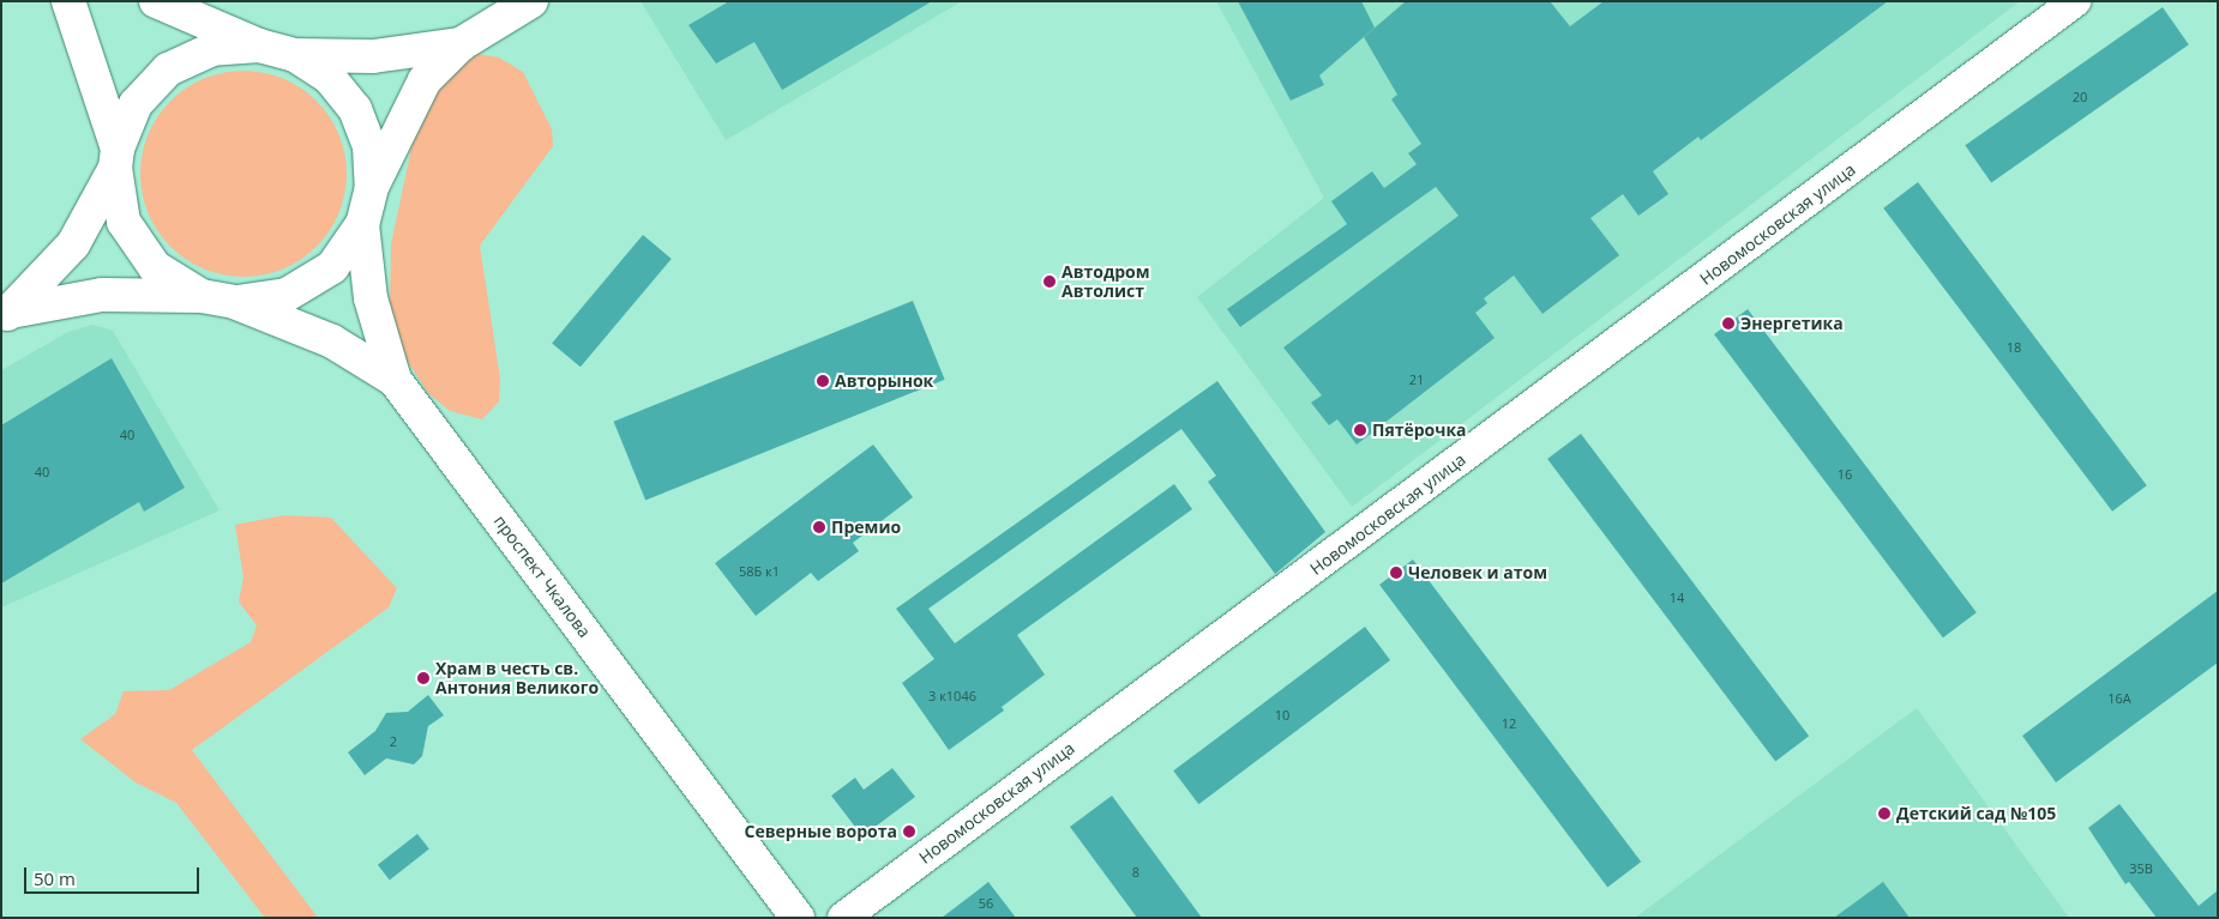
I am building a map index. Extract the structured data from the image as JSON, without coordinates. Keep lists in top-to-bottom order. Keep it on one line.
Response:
{"streets":{"main road":["проспект Чкалова"],"street":["Новомосковская улица"]},"places":["Автодром Автолист","Энергетика","Авторынок","Пятёрочка","Премио","Человек и атом","Храм в честь св. Антония Великого","Детский сад №105","Северные ворота"],"house_numbers":["20","18","21","40","40","16","58Б к1","14","3 к1046","16А","10","12","2","35В","8","56"],"scale_bar":"50 m"}
